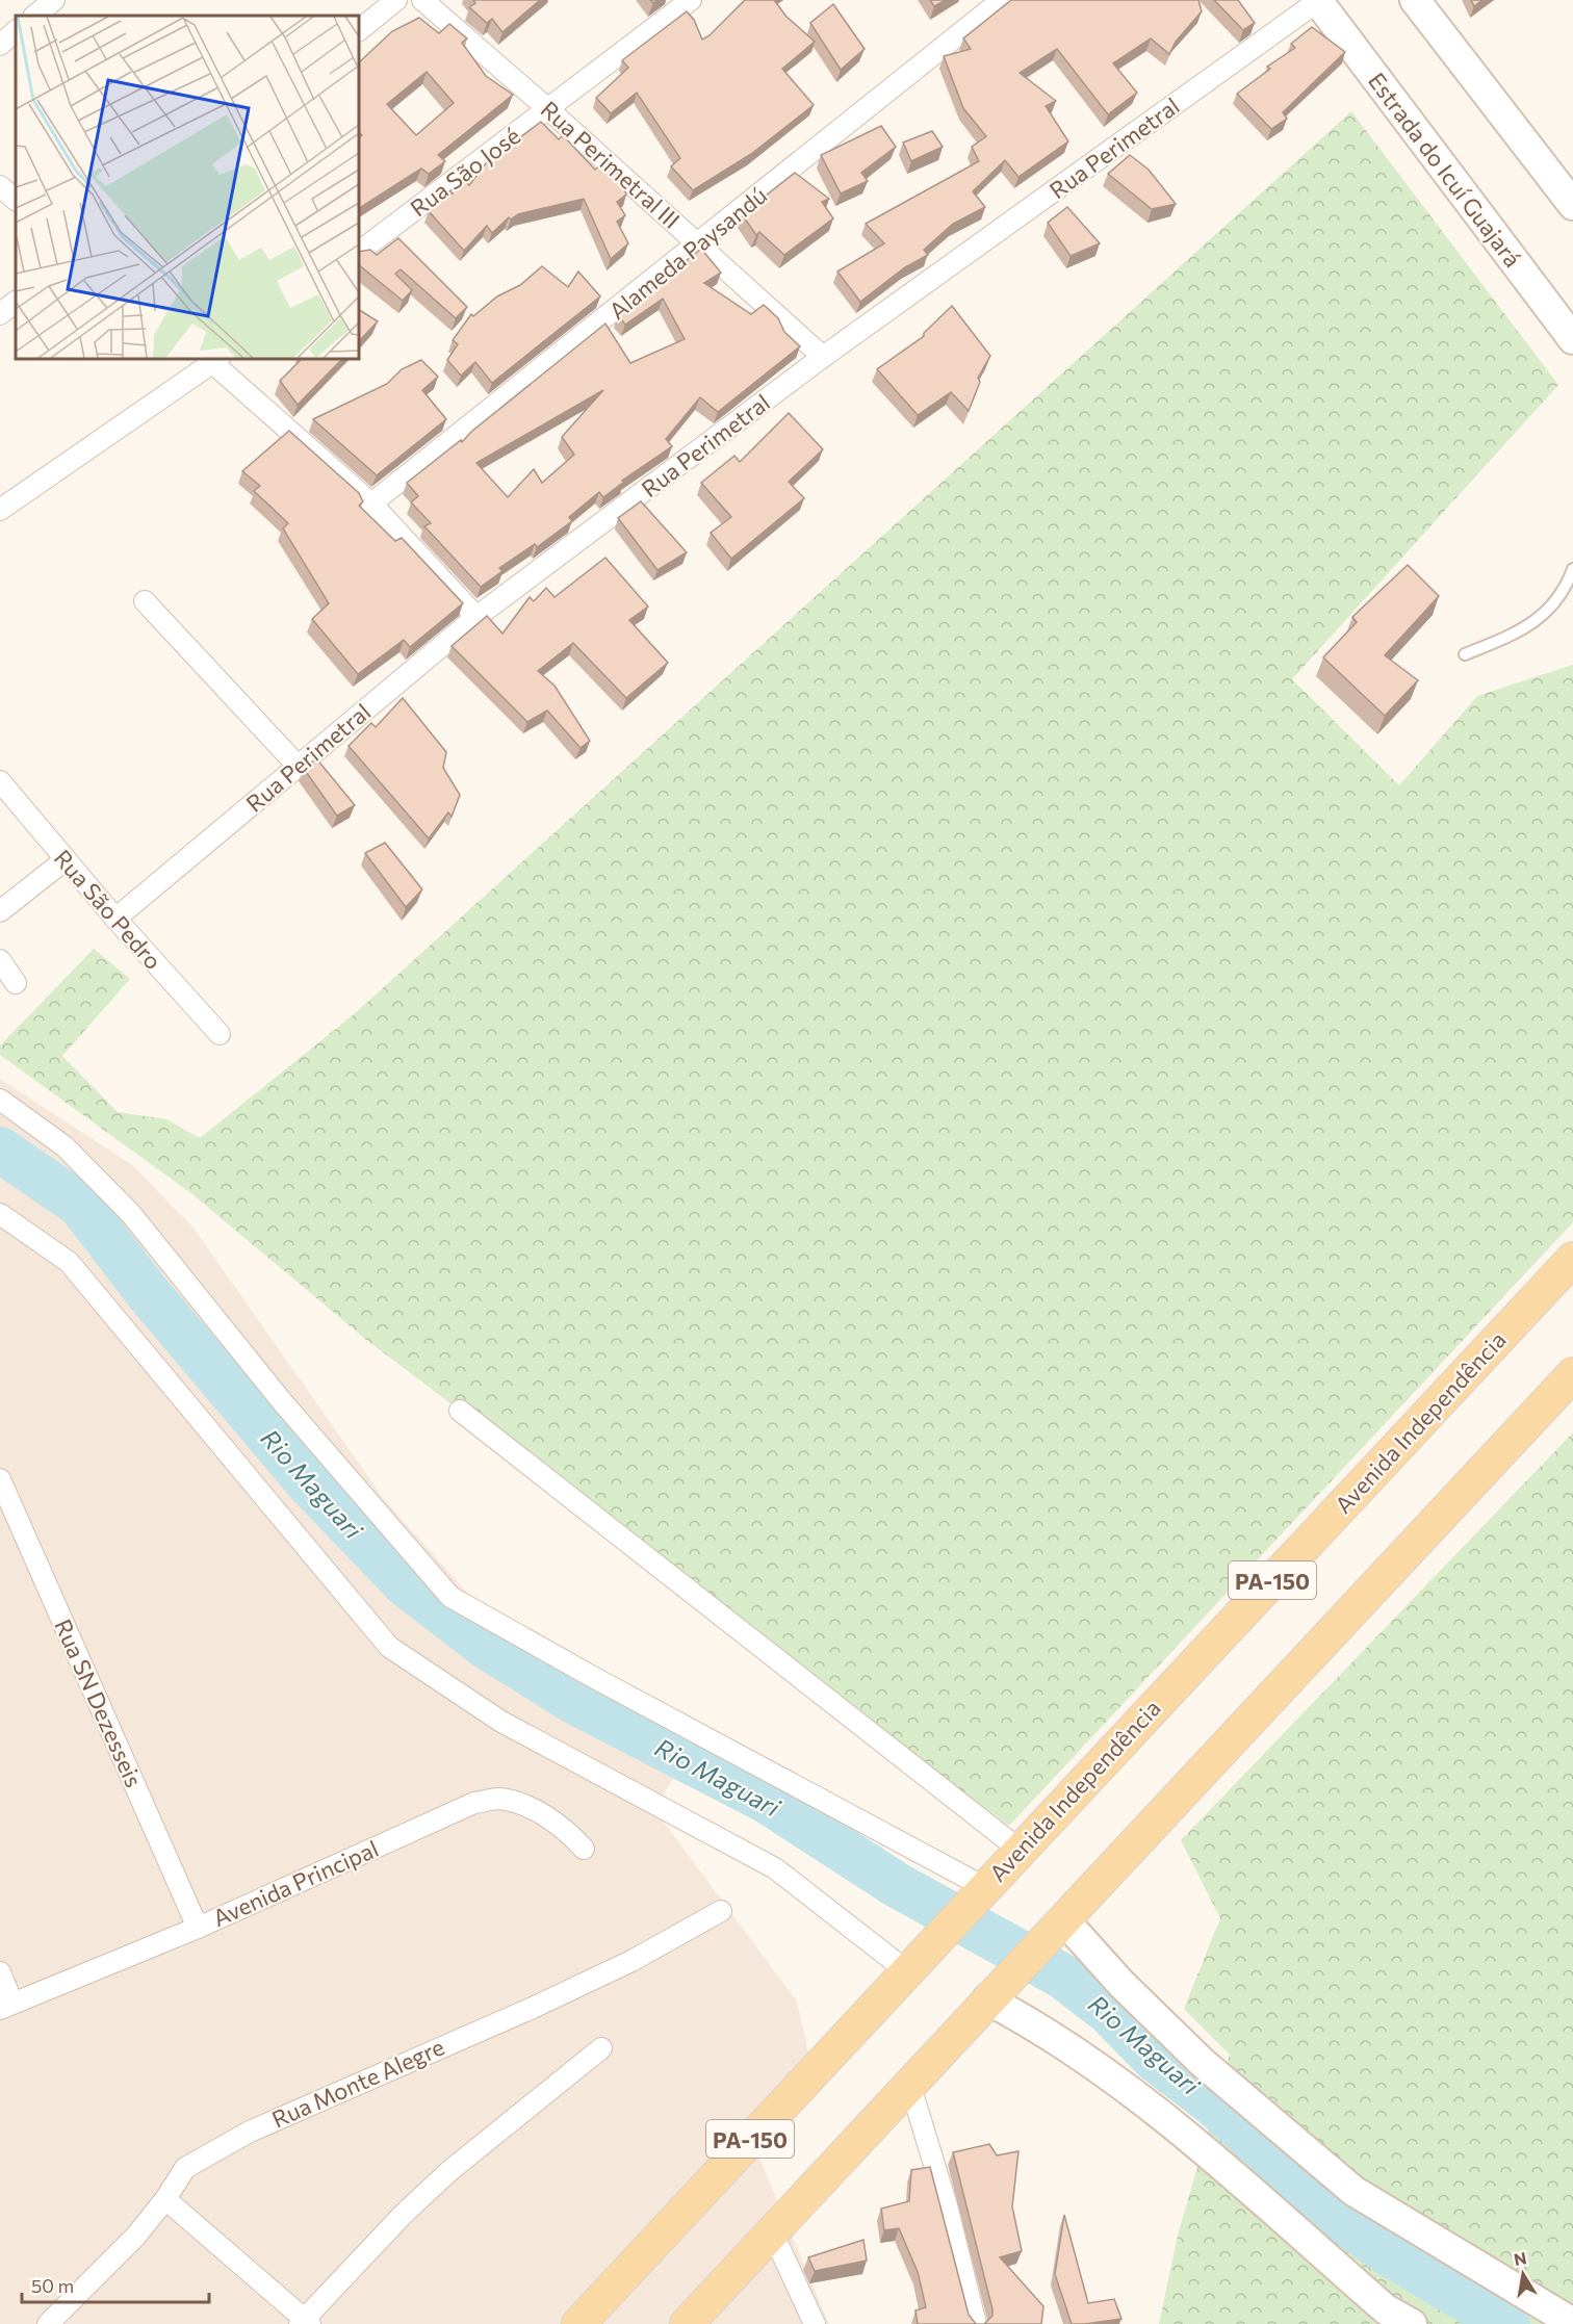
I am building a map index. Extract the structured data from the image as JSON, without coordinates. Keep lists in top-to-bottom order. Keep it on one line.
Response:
{"streets":{"main road":["Estrada do Icuí Guajará","Avenida Independência","PA-150"],"street":["Rua Perimetral","Rua Perimetral III","Rua São José","Alameda Paysandú","Rua São Pedro","Rua SN Dezesseis","Avenida Principal","Rua Monte Alegre"]},"crossings":[["Rua Perimetral","Rua Perimetral III"],["Rua Perimetral","Estrada do Icuí Guajará"],["Rua Perimetral","Rua São Pedro"],["Rua Perimetral III","Rua São José"],["Rua Perimetral III","Alameda Paysandú"],["Rua SN Dezesseis","Avenida Principal"]],"water":["Rio Maguari"],"scale_bar":"50 m","north":"top"}
